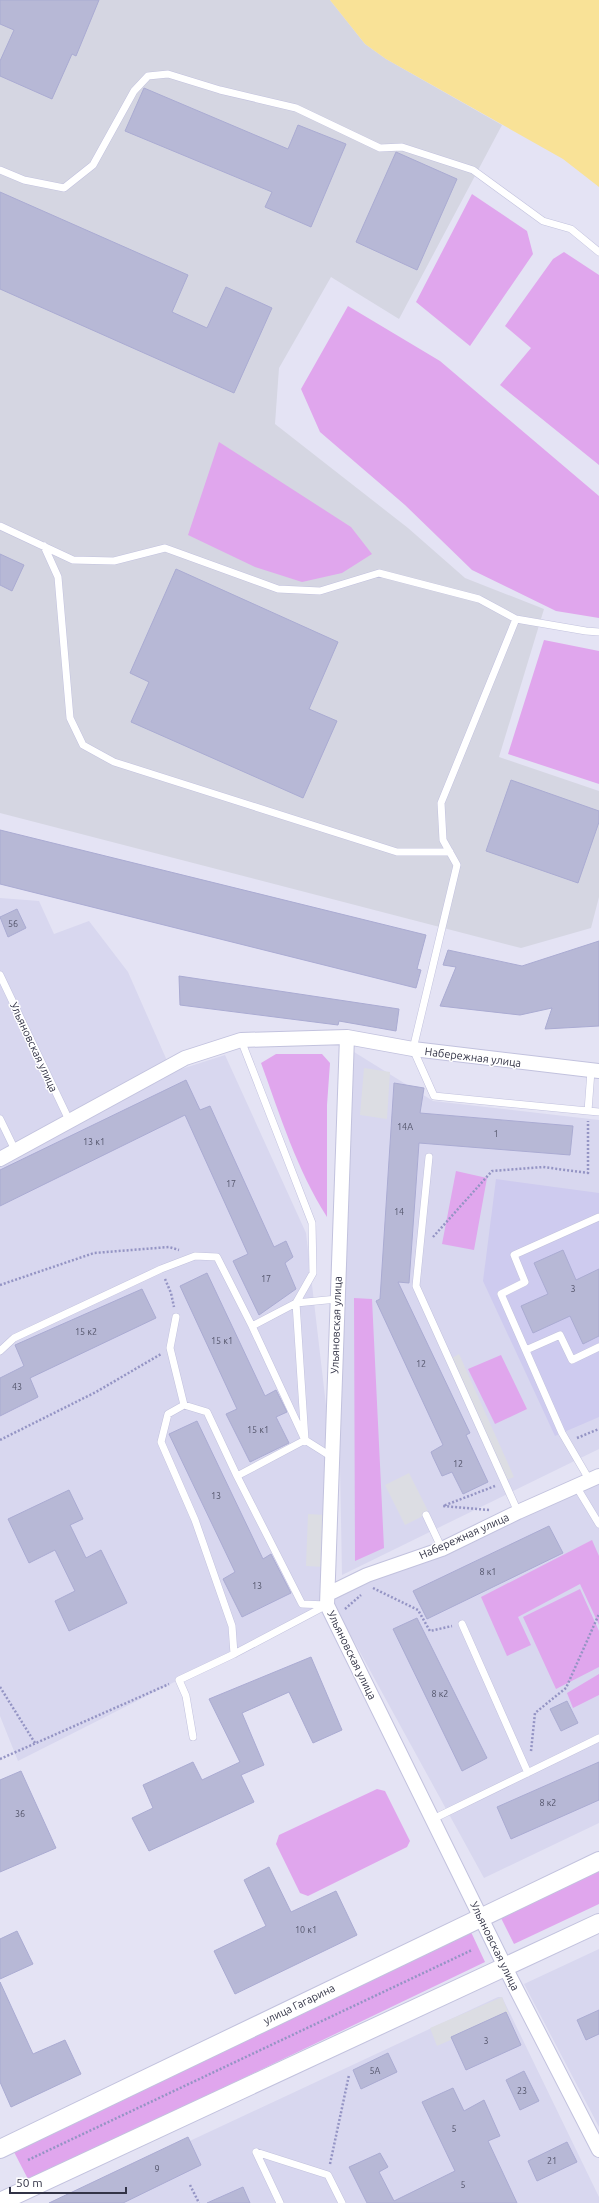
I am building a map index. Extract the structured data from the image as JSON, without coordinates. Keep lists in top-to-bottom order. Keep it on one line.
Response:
{"streets":{"street":["Ульяновская улица","Набережная улица","улица Гагарина"]},"crossings":[["Ульяновская улица","Набережная улица"],["Ульяновская улица","улица Гагарина"]],"house_numbers":["56","14А","1","13 к1","17","14","17","3","15 к2","15 к1","12","43","15 к1","12","13","8 к1","13","8 к2","8 к2","36","10 к1","3","5А","23","5","21","9","5"],"scale_bar":"50 m"}
